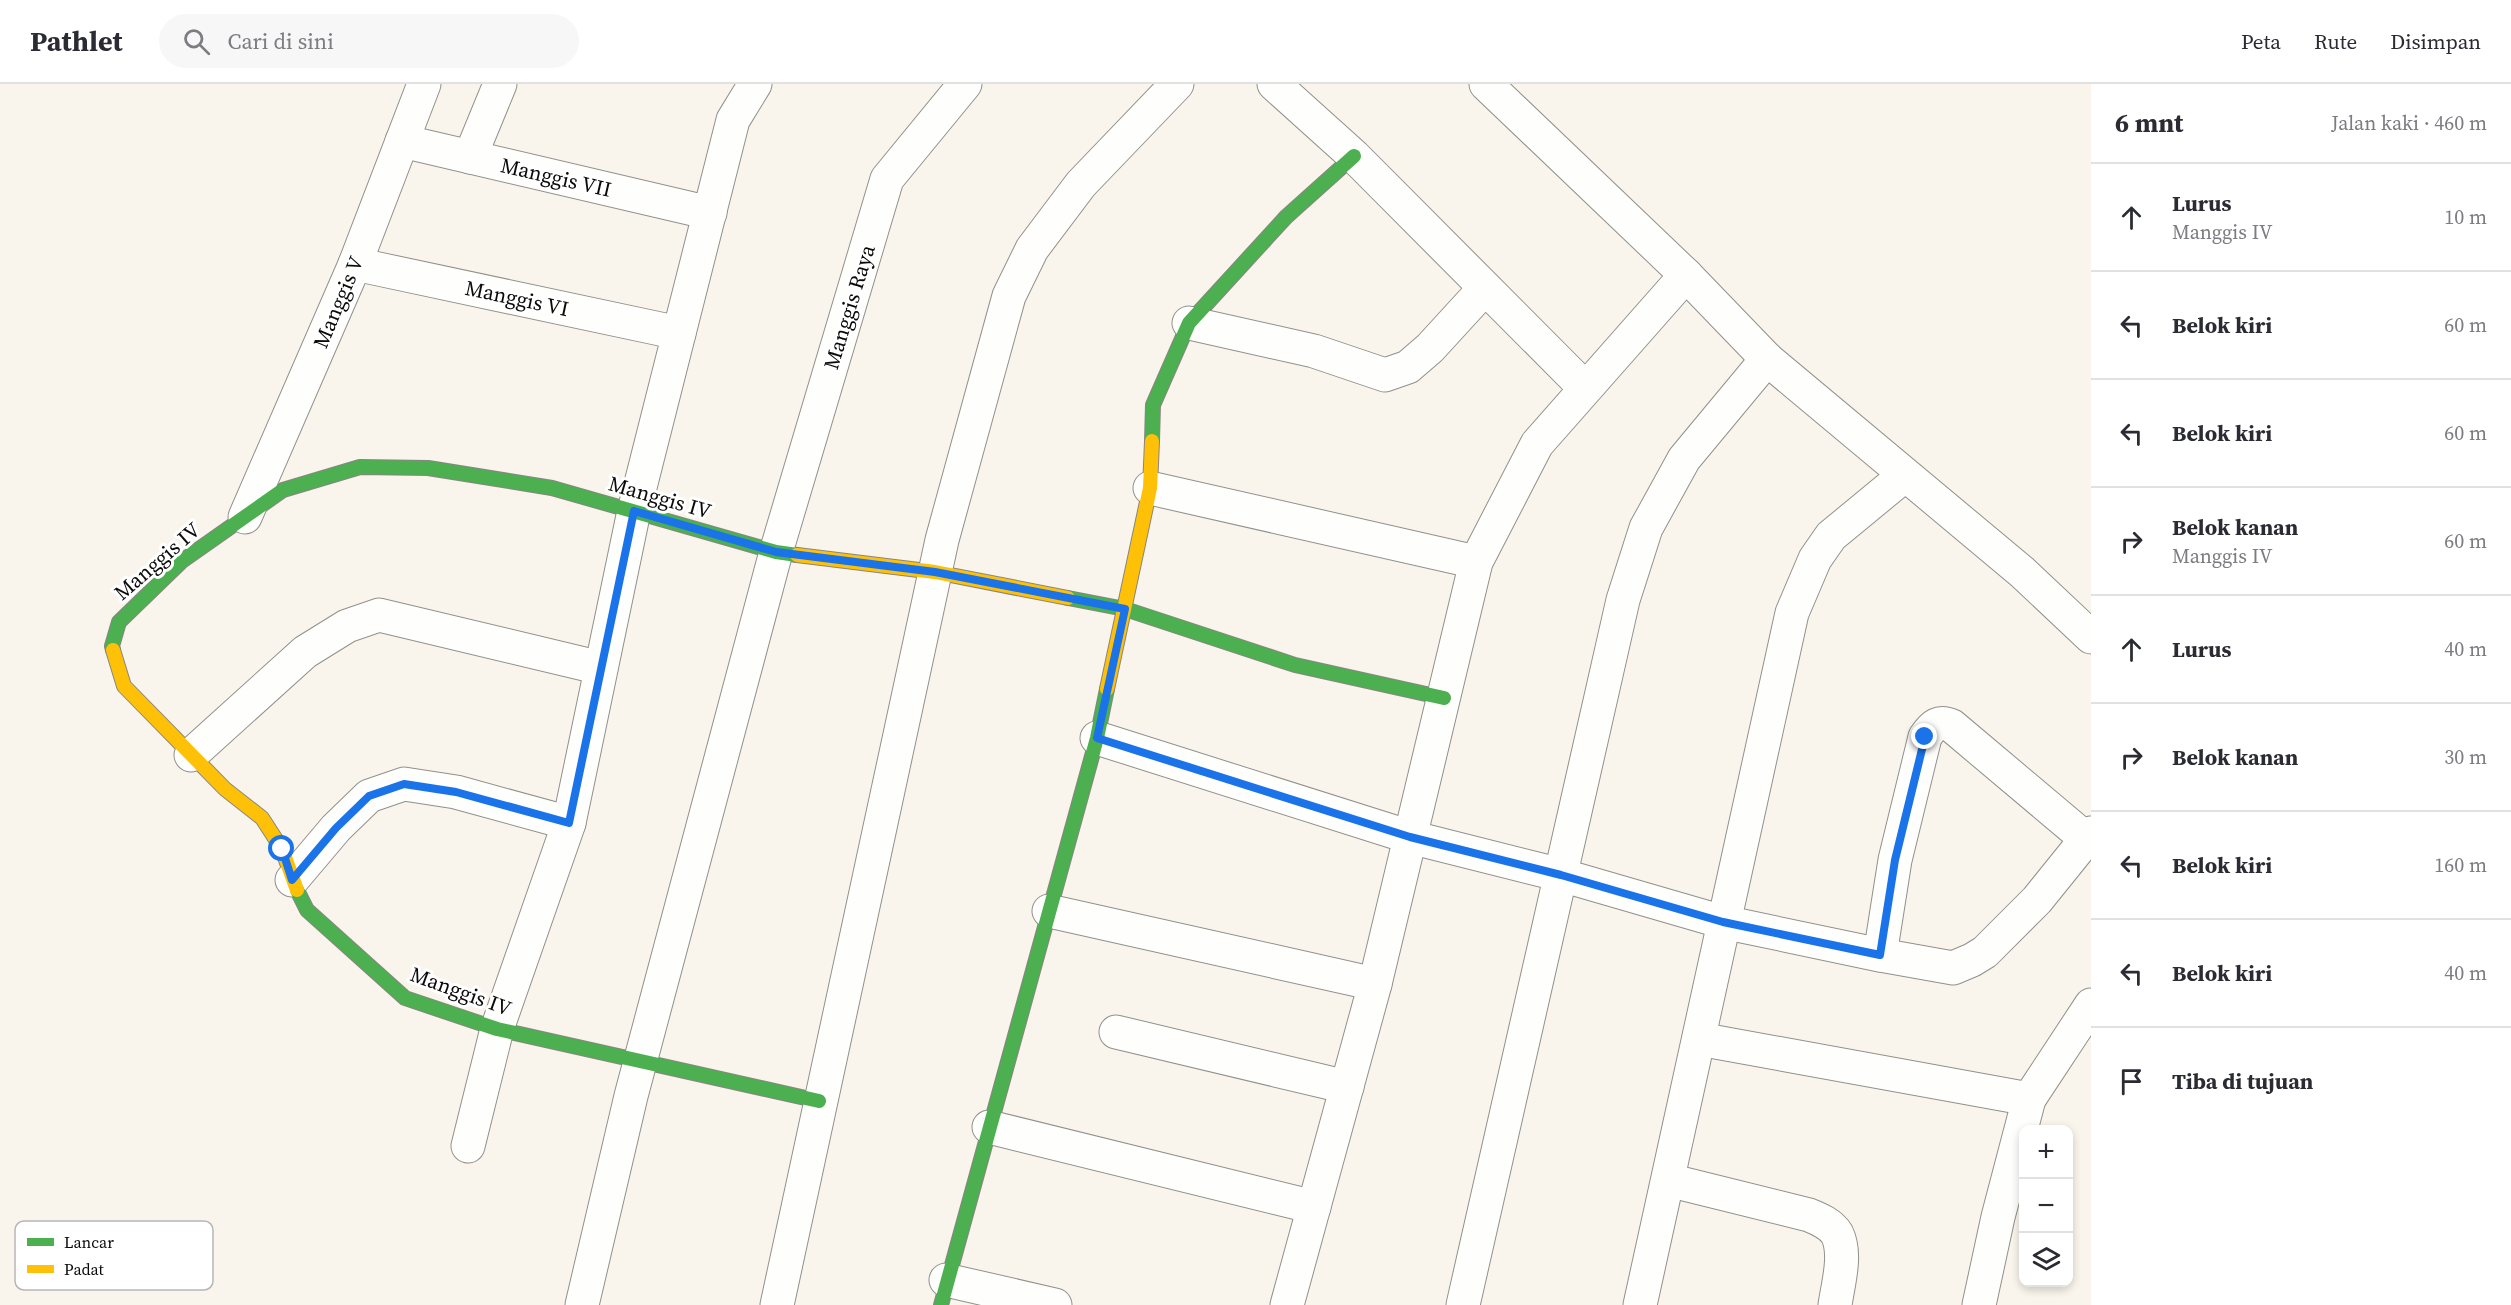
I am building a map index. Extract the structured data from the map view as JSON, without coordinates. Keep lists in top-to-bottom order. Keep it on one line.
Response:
{"streets":{"street":["Manggis VII","Manggis VI","Manggis V","Manggis Raya","Manggis IV"]},"crossings":[["Manggis VII","Manggis V"],["Manggis VI","Manggis V"],["Manggis V","Manggis IV"],["Manggis Raya","Manggis IV"]],"legend":["Lancar","Padat"],"page":{"header":"Pathlet","search":"Cari di sini","nav":["Peta","Rute","Disimpan"],"heading":["6 mnt","Jalan kaki · 460 m"],"list":[["Lurus","Manggis IV","10 m"],["Belok kiri","60 m"],["Belok kiri","60 m"],["Belok kanan","Manggis IV","60 m"],["Lurus","40 m"],["Belok kanan","30 m"],["Belok kiri","160 m"],["Belok kiri","40 m"],"Tiba di tujuan"],"map_buttons":["+","−"]}}
